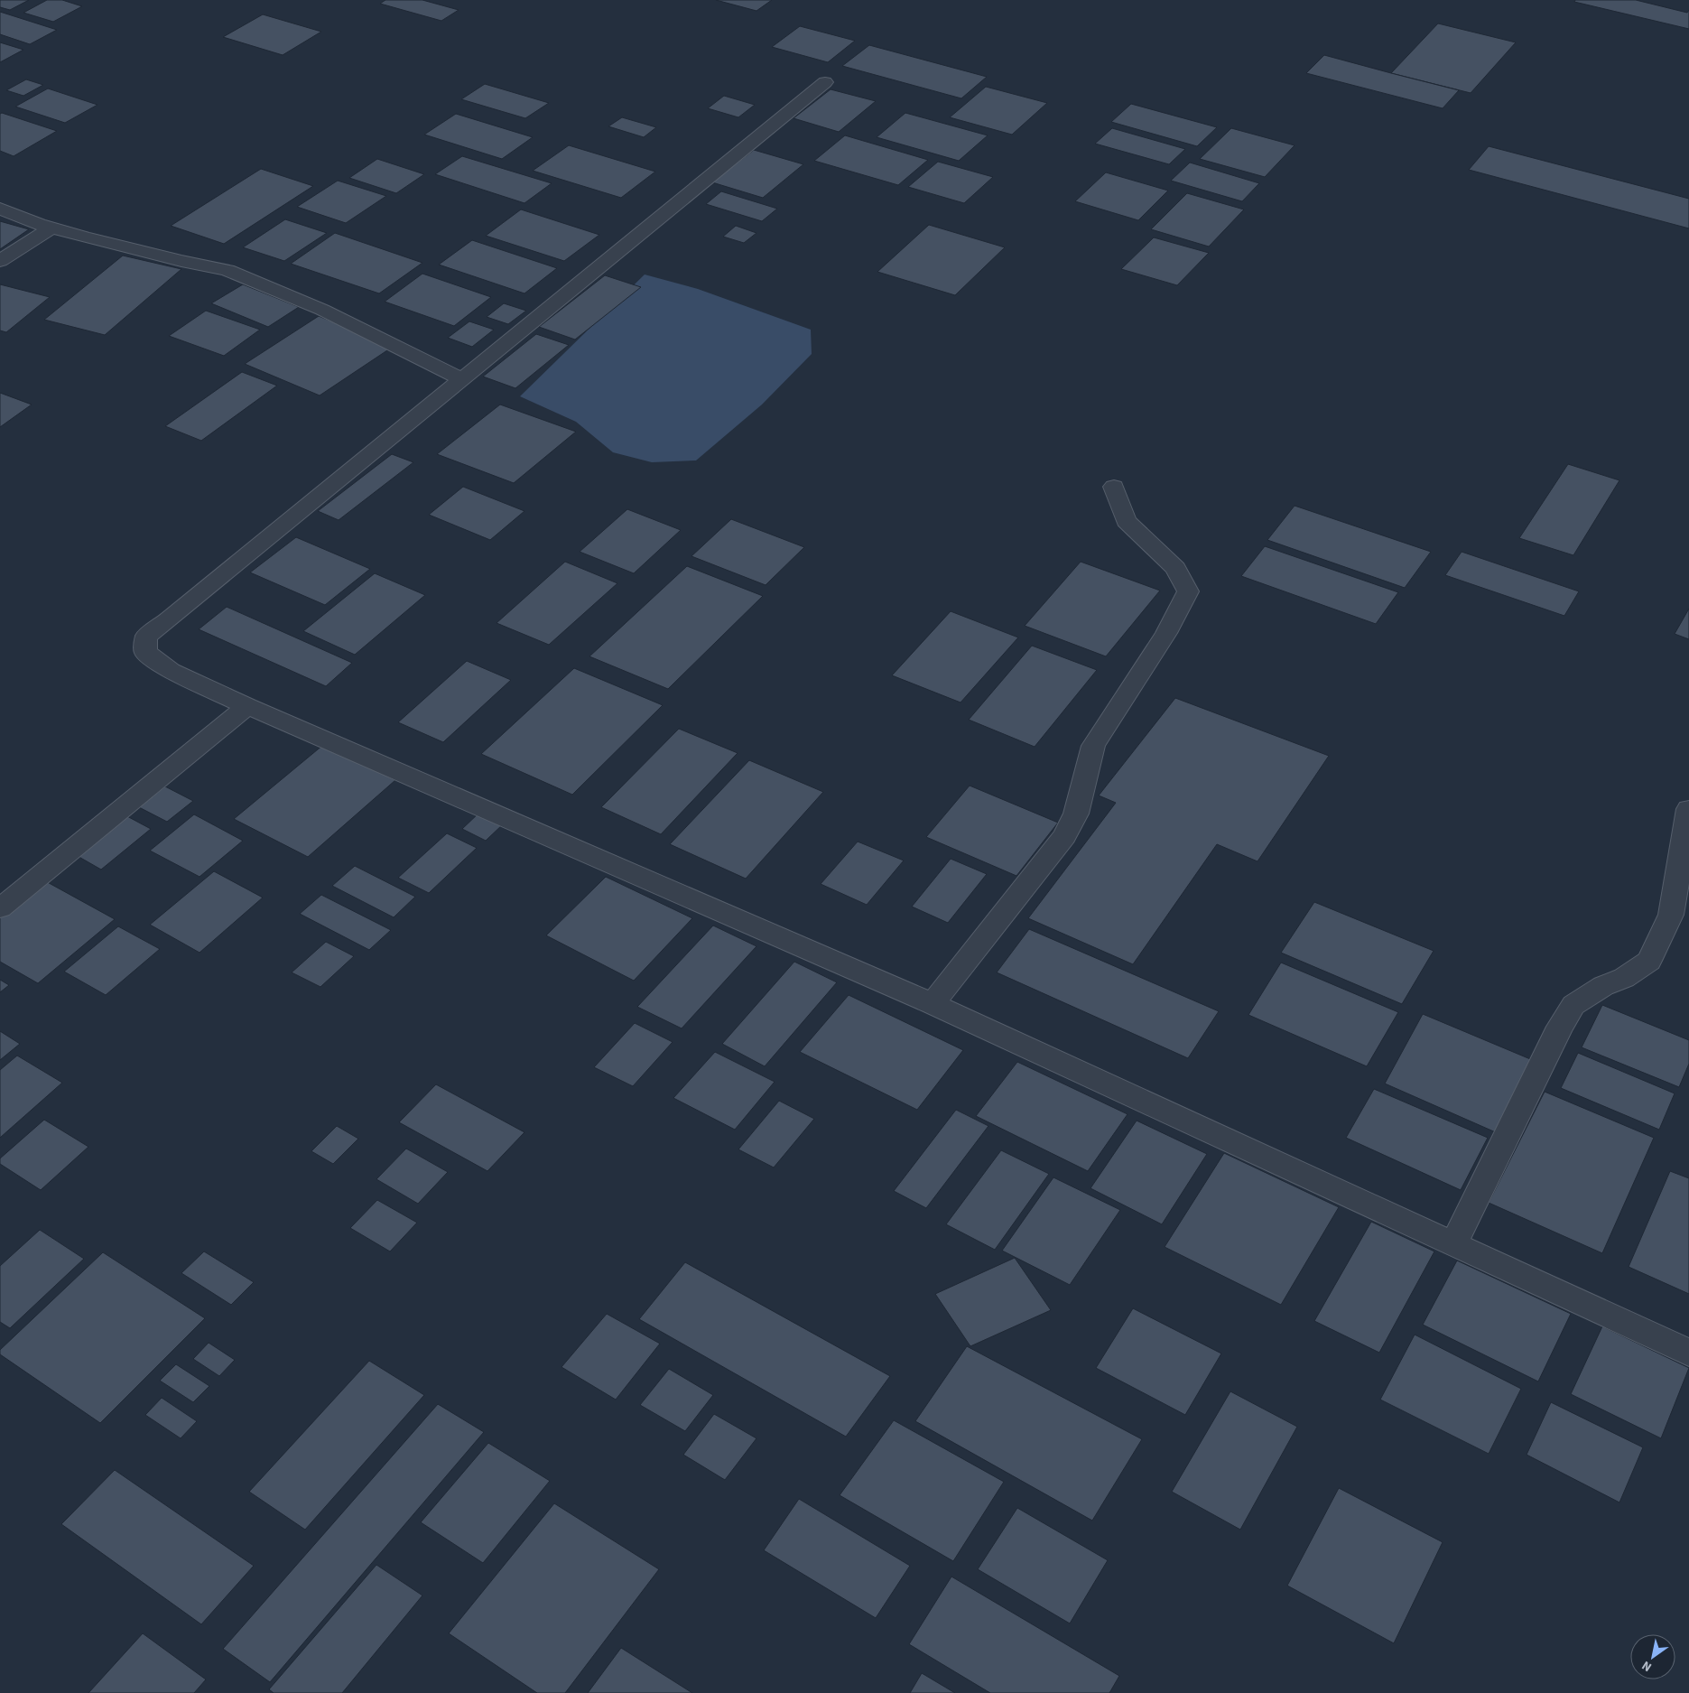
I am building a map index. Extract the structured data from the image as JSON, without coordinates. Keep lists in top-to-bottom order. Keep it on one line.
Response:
{"north":"bottom left"}
